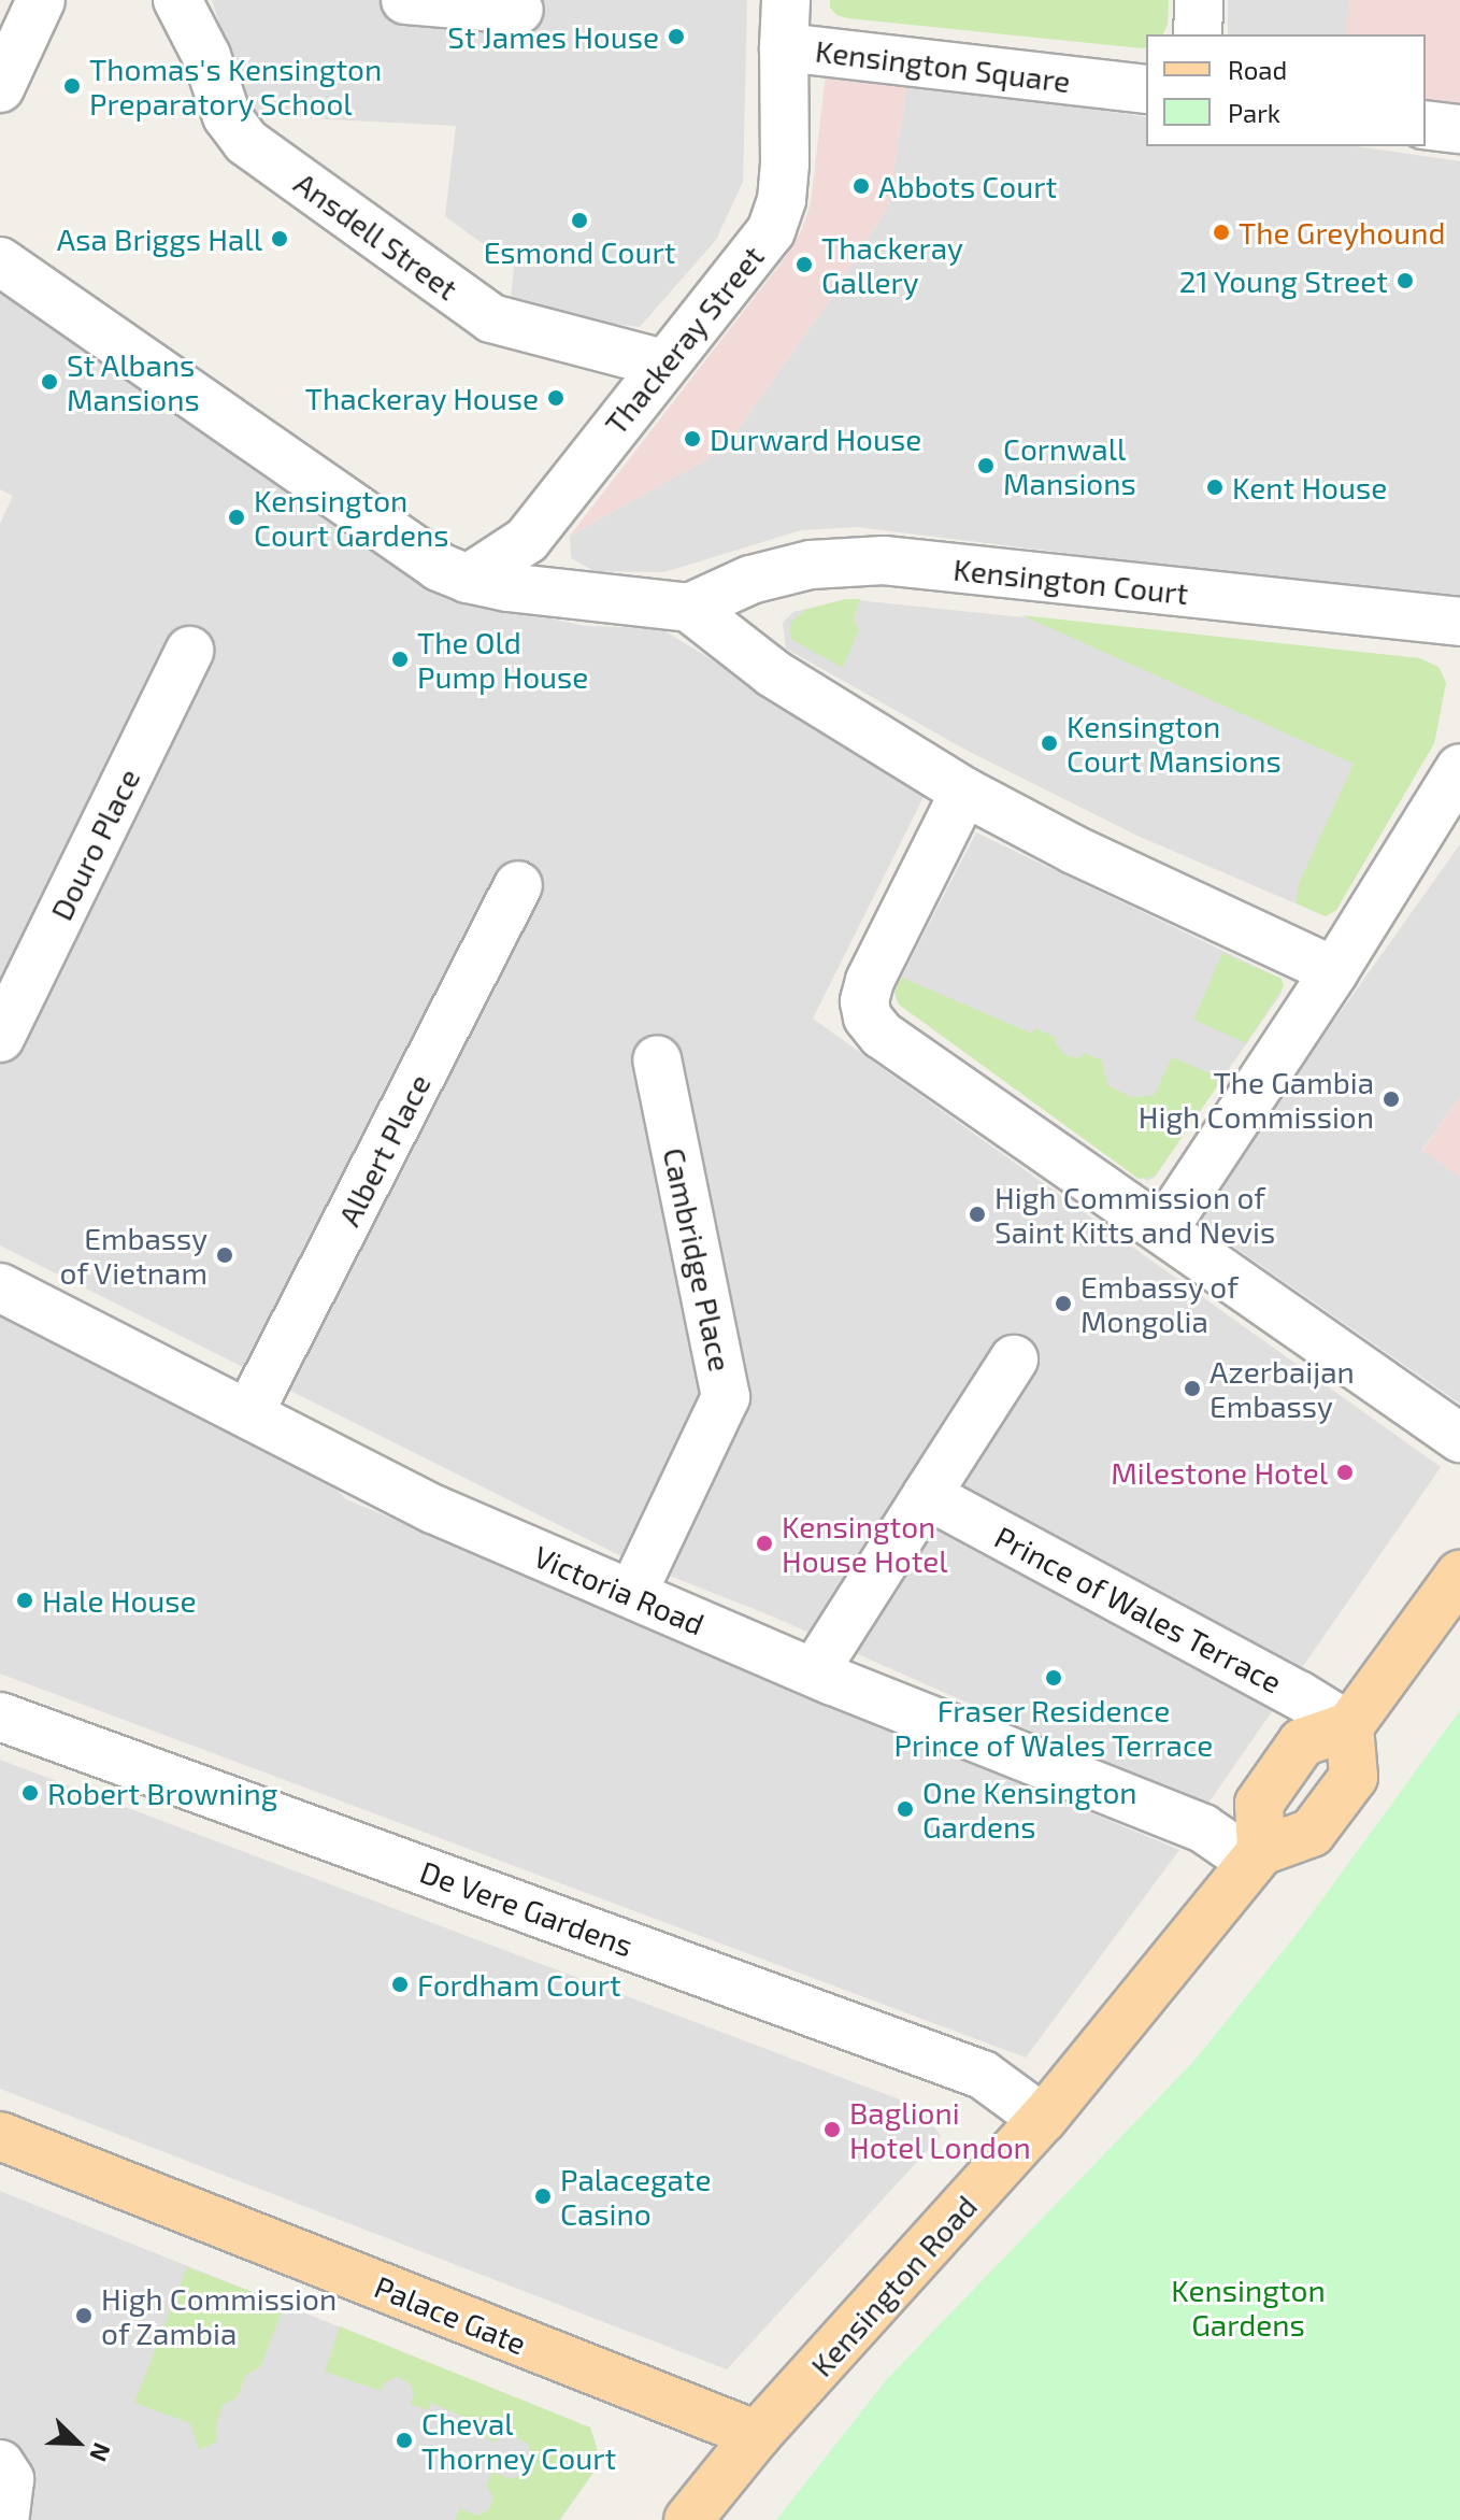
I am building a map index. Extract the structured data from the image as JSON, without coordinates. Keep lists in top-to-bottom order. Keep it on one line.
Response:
{"streets":{"main road":["Kensington Road","Palace Gate"],"street":["Kensington Square","Ansdell Street","Thackeray Street","Kensington Court","Douro Place","Albert Place","Cambridge Place","Victoria Road","Prince of Wales Terrace","De Vere Gardens"]},"crossings":[["Kensington Square","Thackeray Street"],["Ansdell Street","Thackeray Street"],["Albert Place","Victoria Road"],["Cambridge Place","Victoria Road"],["Victoria Road","Kensington Road"],["De Vere Gardens","Kensington Road"],["Kensington Road","Palace Gate"]],"parks":["Kensington Gardens"],"places":["St James House","Thomas's Kensington Preparatory School","Abbots Court","Esmond Court","The Greyhound","Asa Briggs Hall","Thackeray Gallery","21 Young Street","St Albans Mansions","Thackeray House","Durward House","Cornwall Mansions","Kent House","Kensington Court Gardens","The Old Pump House","Kensington Court Mansions","The Gambia High Commission","High Commission of Saint Kitts and Nevis","Embassy of Vietnam","Embassy of Mongolia","Azerbaijan Embassy","Milestone Hotel","Kensington House Hotel","Hale House","Fraser Residence Prince of Wales Terrace","Robert Browning","One Kensington Gardens","Fordham Court","Baglioni Hotel London","Palacegate Casino","High Commission of Zambia","Cheval Thorney Court"],"legend":["Road","Park"],"north":"bottom right"}
